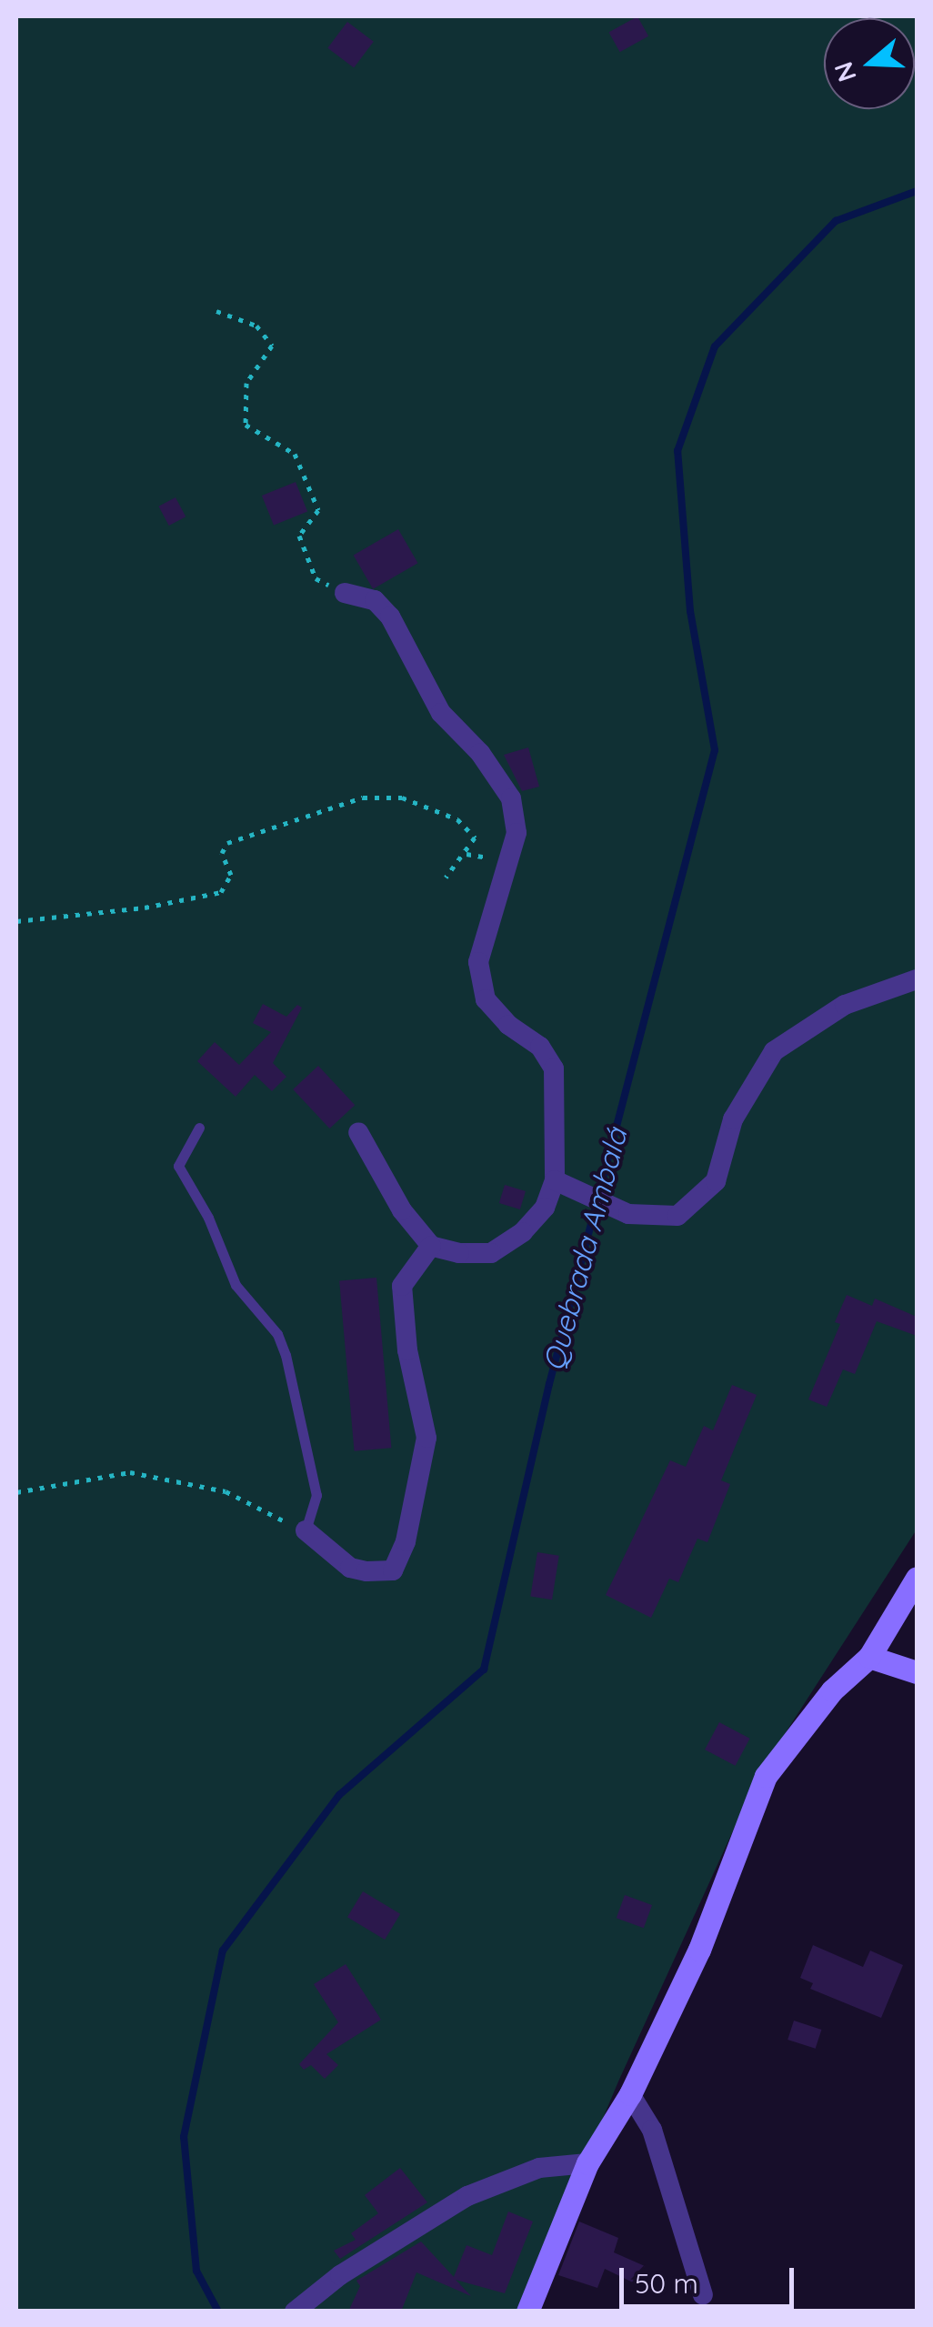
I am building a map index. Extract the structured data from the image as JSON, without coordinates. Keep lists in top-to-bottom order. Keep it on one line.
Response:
{"water":["Quebrada Ambalá"],"scale_bar":"50 m","north":"left"}
